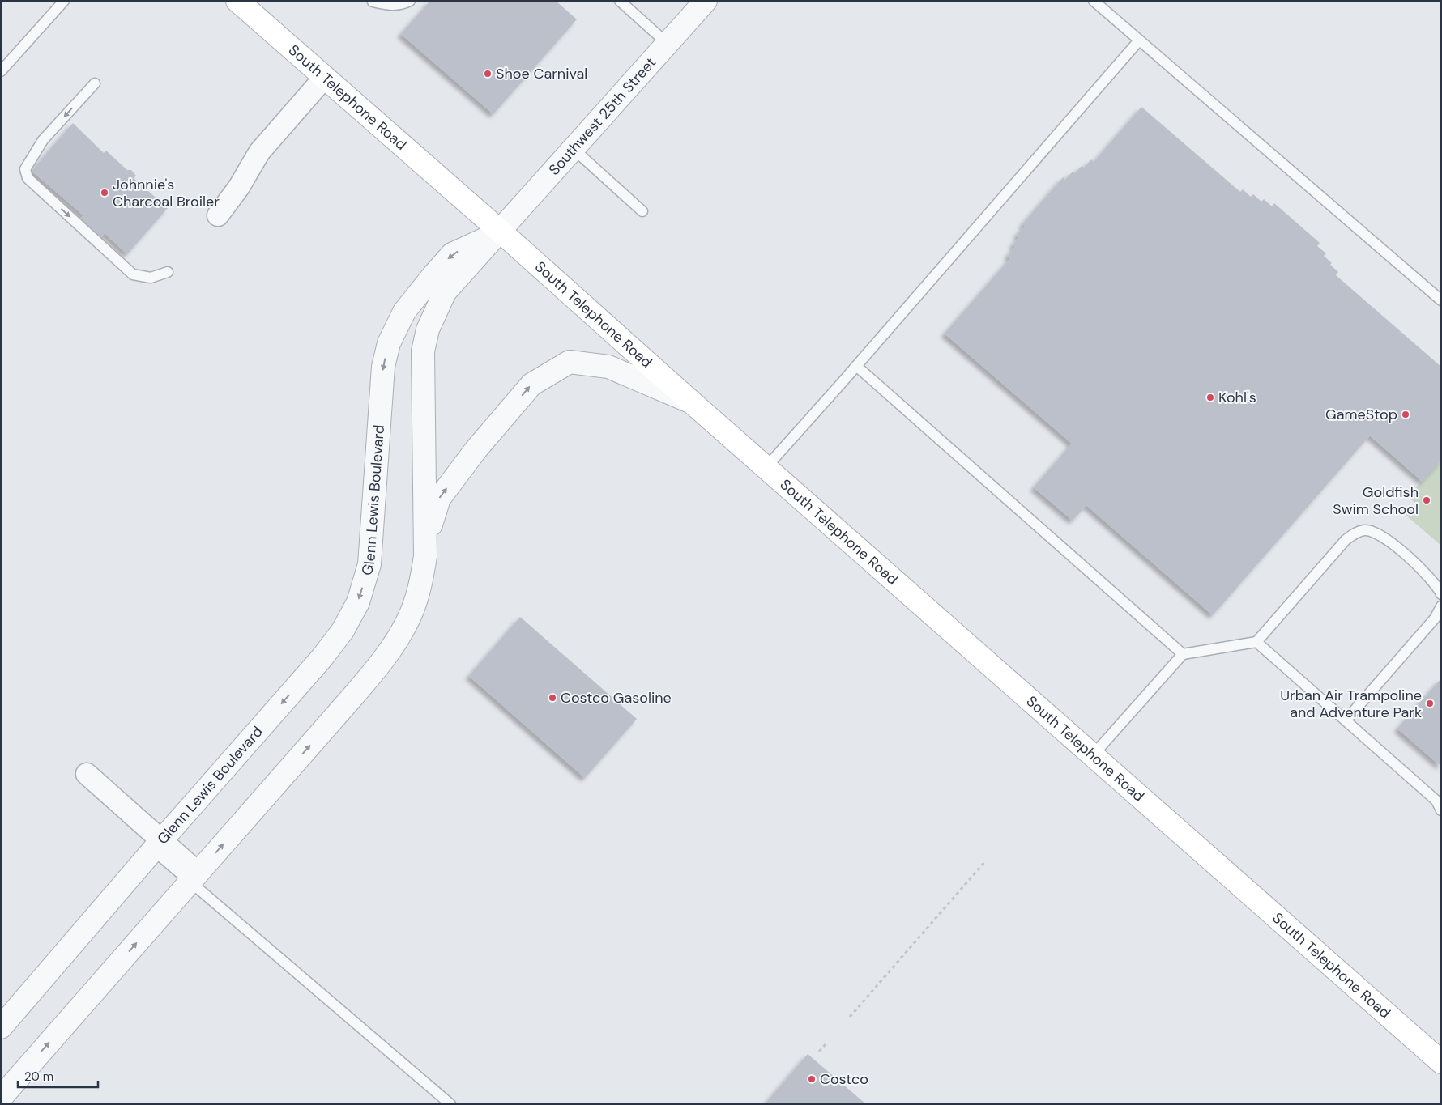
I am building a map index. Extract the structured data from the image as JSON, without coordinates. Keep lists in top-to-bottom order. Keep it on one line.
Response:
{"streets":{"main road":["South Telephone Road"],"street":["Southwest 25th Street","Glenn Lewis Boulevard"]},"crossings":[["South Telephone Road","Southwest 25th Street"],["South Telephone Road","Glenn Lewis Boulevard"],["Southwest 25th Street","Glenn Lewis Boulevard"]],"places":["Shoe Carnival","Johnnie's Charcoal Broiler","Kohl's","GameStop","Goldfish Swim School","Costco Gasoline","Urban Air Trampoline and Adventure Park","Costco"],"scale_bar":"20 m"}
